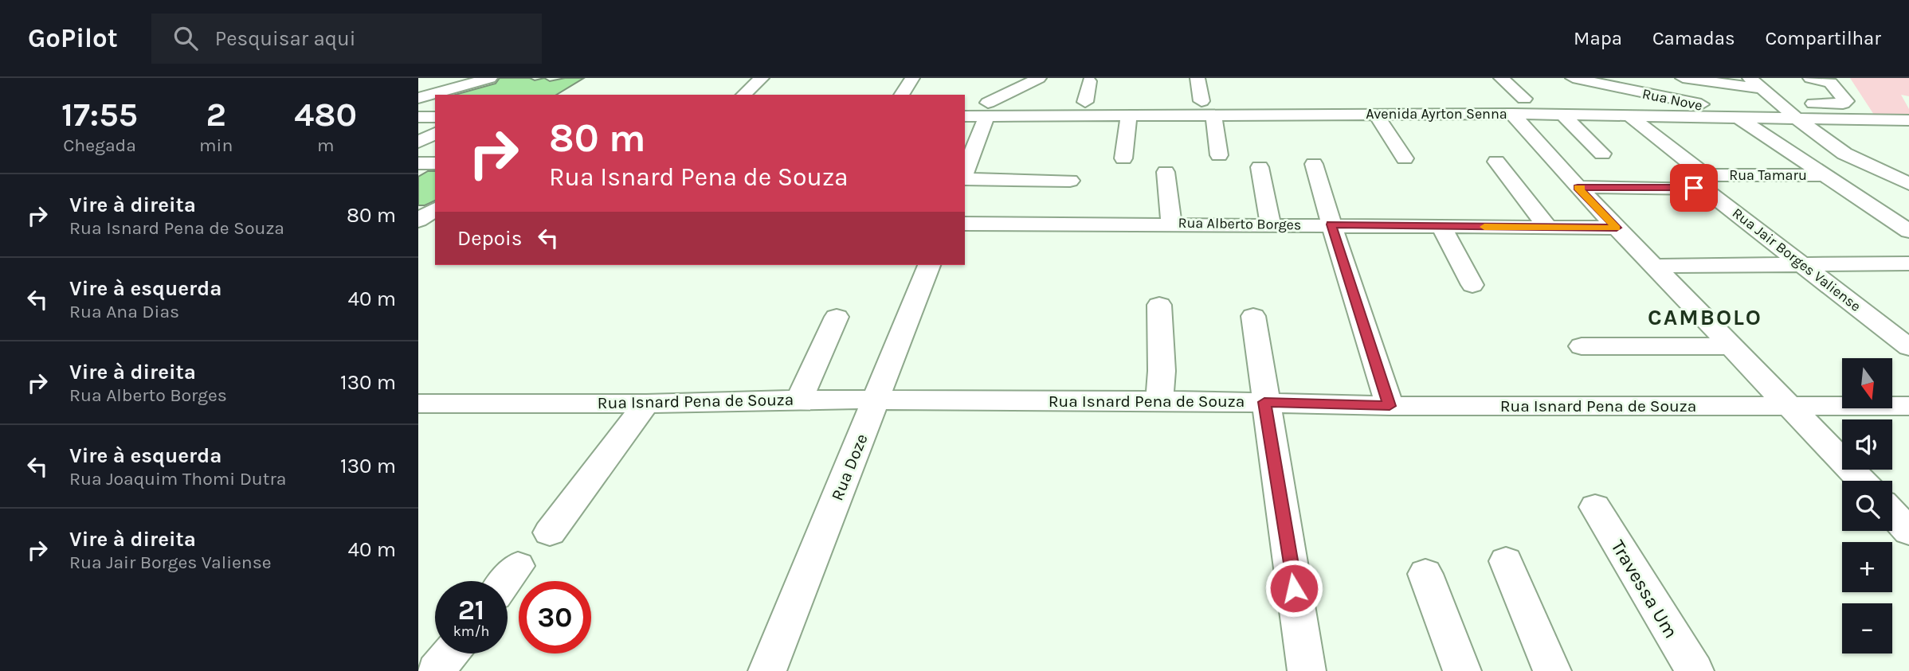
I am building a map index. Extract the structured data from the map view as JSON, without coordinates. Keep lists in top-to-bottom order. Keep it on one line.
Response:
{"streets":{"street":["Rua Nove","Avenida Ayrton Senna","Rua Tamaru","Rua Alberto Borges","Rua Jair Borges Valiense","Rua Isnard Pena de Souza","Rua Doze","Travessa Um"]},"crossings":[["Rua Nove","Avenida Ayrton Senna"],["Avenida Ayrton Senna","Rua Tamaru"],["Rua Isnard Pena de Souza","Rua Doze"]],"districts":["CAMBOLO"],"north":"bottom","page":{"header":"GoPilot","search":"Pesquisar aqui","nav":["Mapa","Camadas","Compartilhar"],"eta":["17:55","Chegada","2","min","480","m"],"turn":["80 m","Rua Isnard Pena de Souza"],"list":[{"name":"Vire à direita","note":"Rua Isnard Pena de Souza","value":"80 m"},{"name":"Vire à esquerda","note":"Rua Ana Dias","value":"40 m"},{"name":"Vire à direita","note":"Rua Alberto Borges","value":"130 m"},{"name":"Vire à esquerda","note":"Rua Joaquim Thomi Dutra","value":"130 m"},{"name":"Vire à direita","note":"Rua Jair Borges Valiense","value":"40 m"}],"then":"Depois","map_buttons":["+","−"],"speed":"21 km/h","limit":"30"}}
